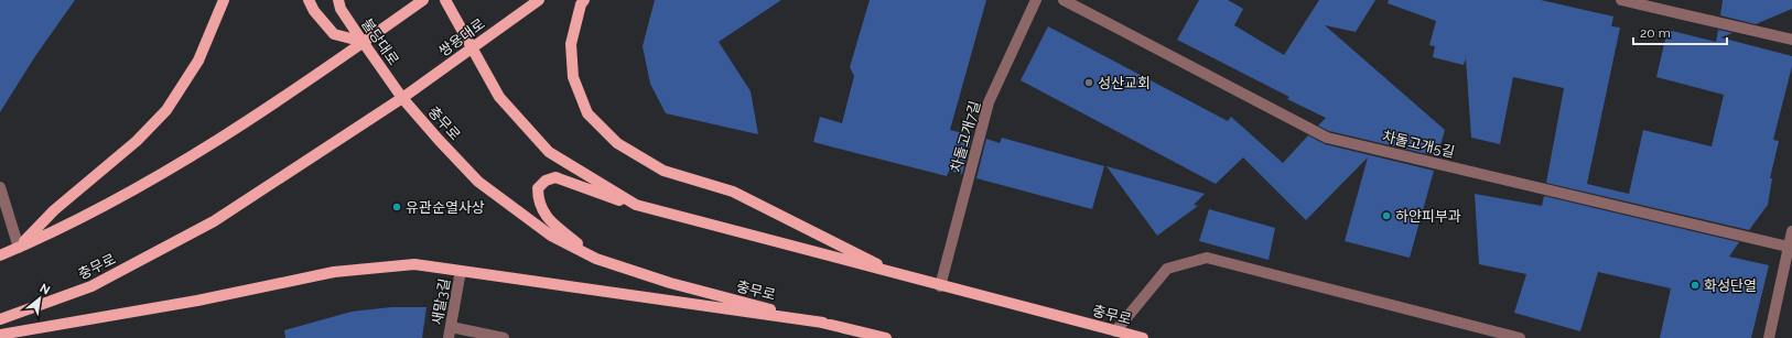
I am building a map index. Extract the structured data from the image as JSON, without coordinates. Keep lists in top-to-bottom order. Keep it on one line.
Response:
{"streets":{"main road":["쌍용대로","불당대로","충무로"],"street":["차돌고개7길","차돌고개5길","새말3길"]},"crossings":[["쌍용대로","불당대로"],["쌍용대로","충무로"],["불당대로","충무로"],["충무로","차돌고개7길"]],"places":["성산교회","유관순열사상","하얀피부과","화성단열"],"scale_bar":"20 m","north":"top right"}
